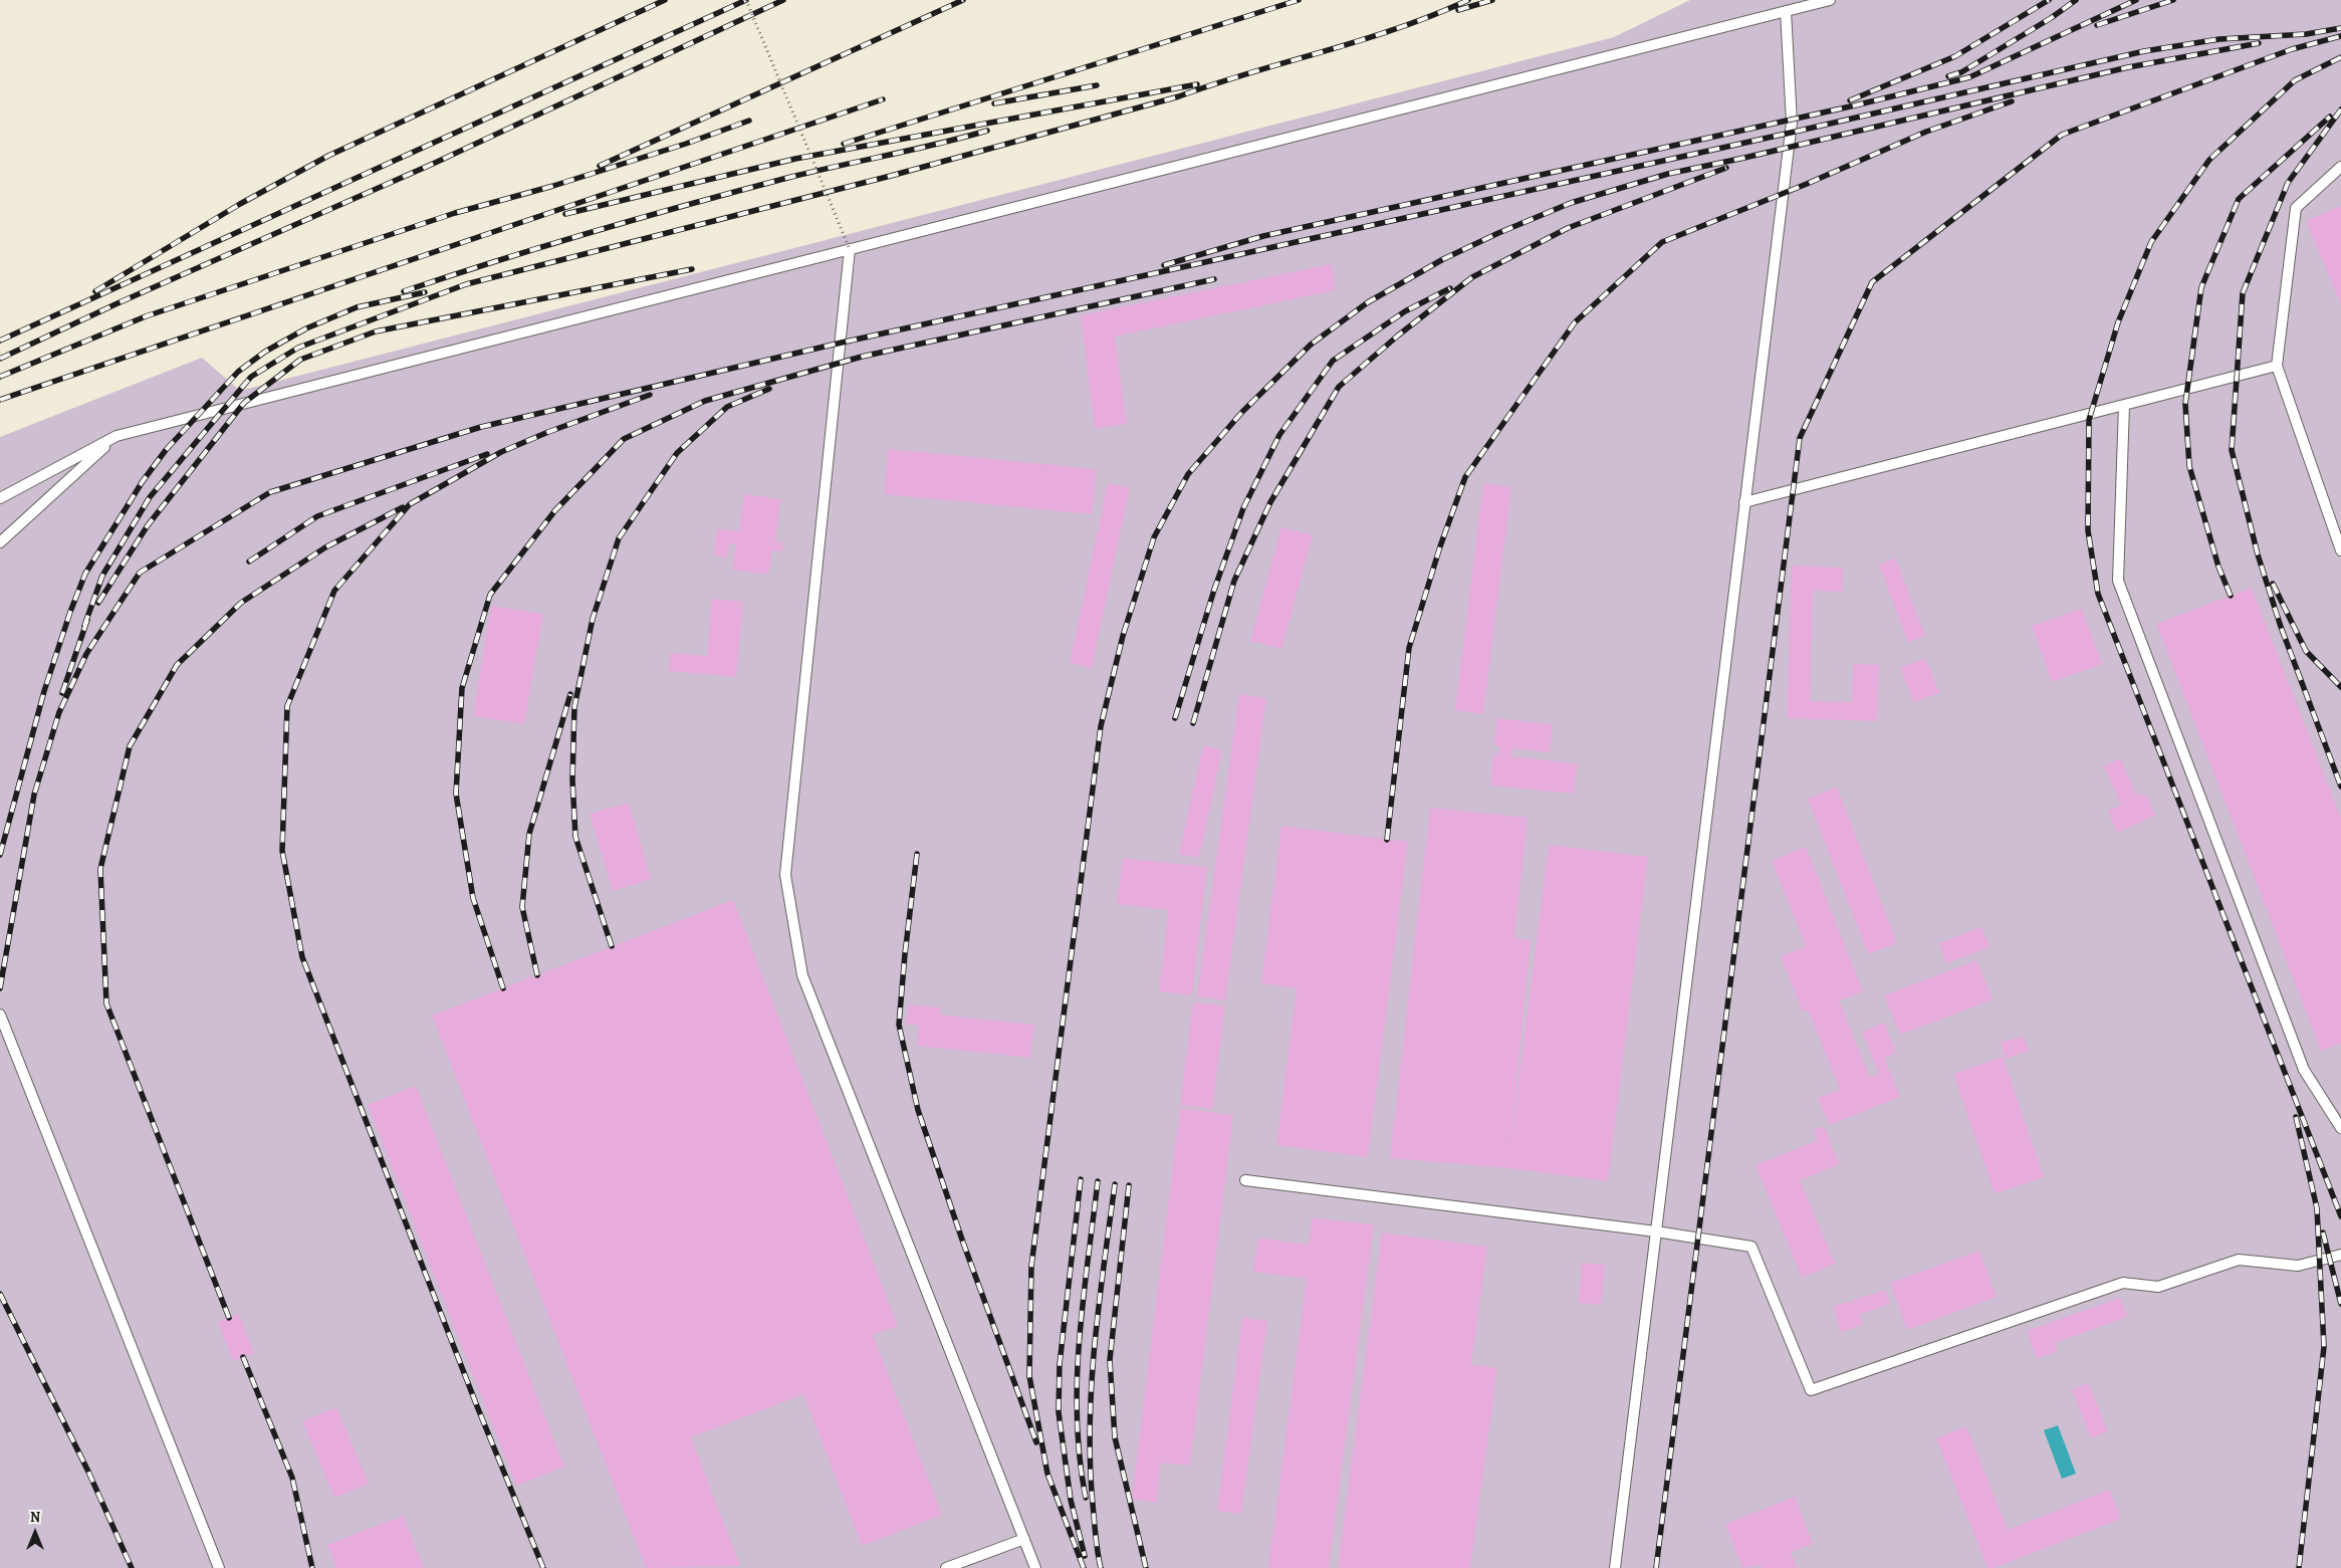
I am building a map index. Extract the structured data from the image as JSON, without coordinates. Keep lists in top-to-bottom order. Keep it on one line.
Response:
{"north":"top"}
